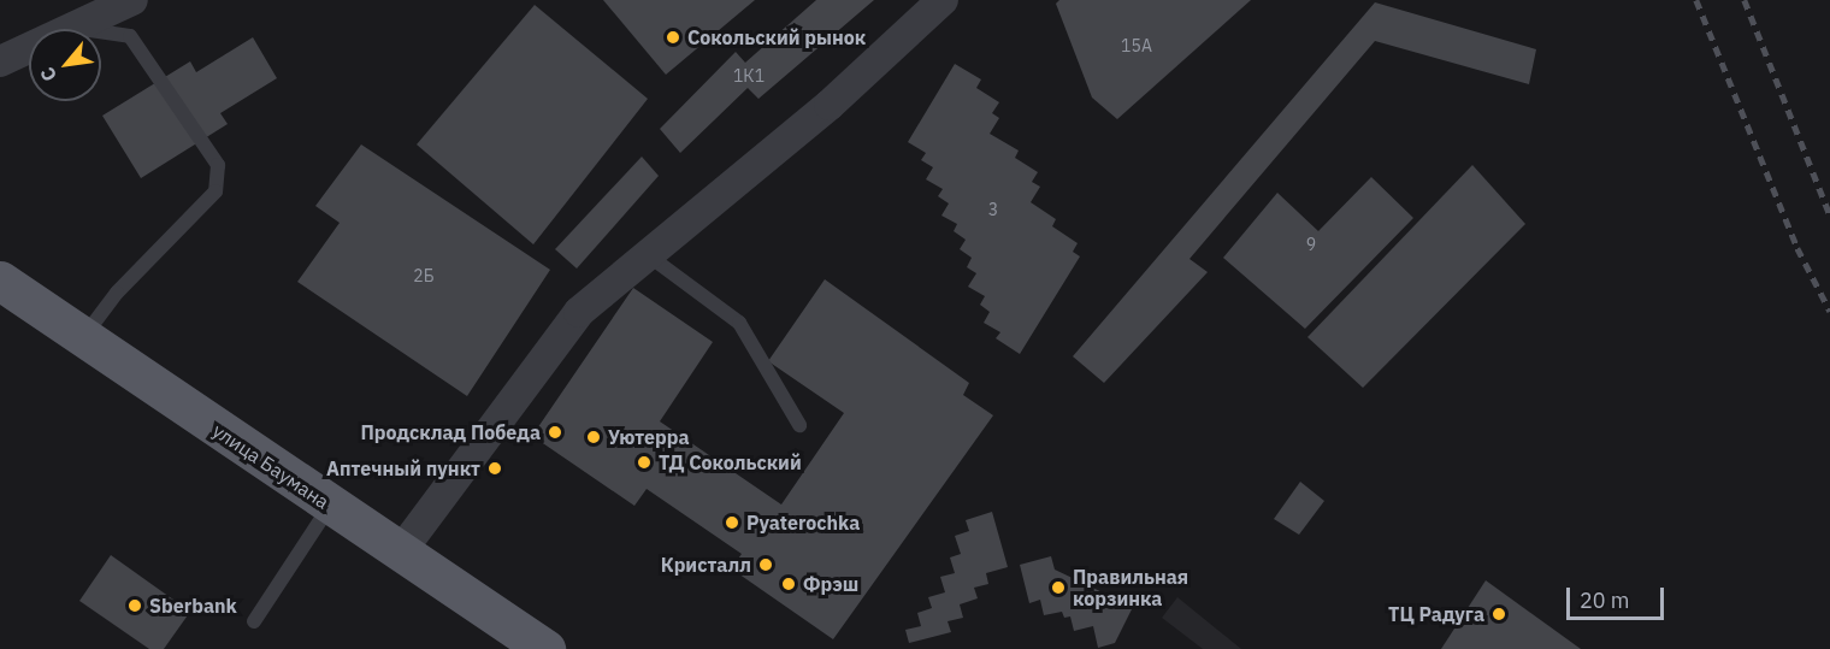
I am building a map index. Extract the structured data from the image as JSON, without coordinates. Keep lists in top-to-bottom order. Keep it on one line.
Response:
{"streets":{"main road":["улица Баумана"]},"places":["Сокольский рынок","Продсклад Победа","Уютерра","ТД Сокольский","Аптечный пункт","Pyaterochka","Кристалл","Фрэш","Правильная корзинка","Sberbank","ТЦ Радуга"],"house_numbers":["15А","1К1","3","9","2Б"],"scale_bar":"20 m","north":"bottom left"}
